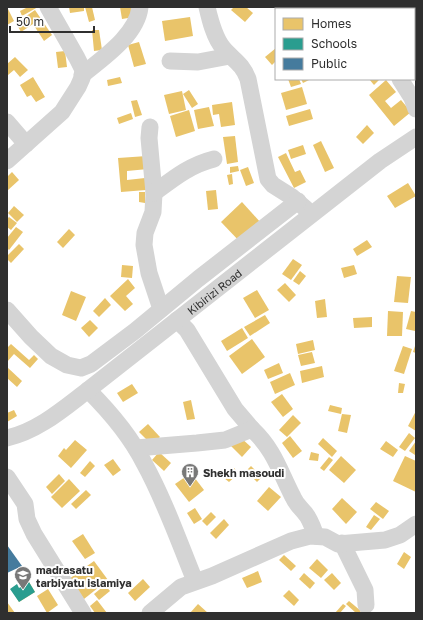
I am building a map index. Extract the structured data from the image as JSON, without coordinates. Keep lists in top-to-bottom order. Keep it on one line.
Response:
{"streets":{"street":["Kibirizi Road"]},"places":{"building":["Shekh masoudi"],"school or university":["madrasatu tarbiyatu islamiya"]},"legend":["Homes","Schools","Public"],"scale_bar":"50 m"}
